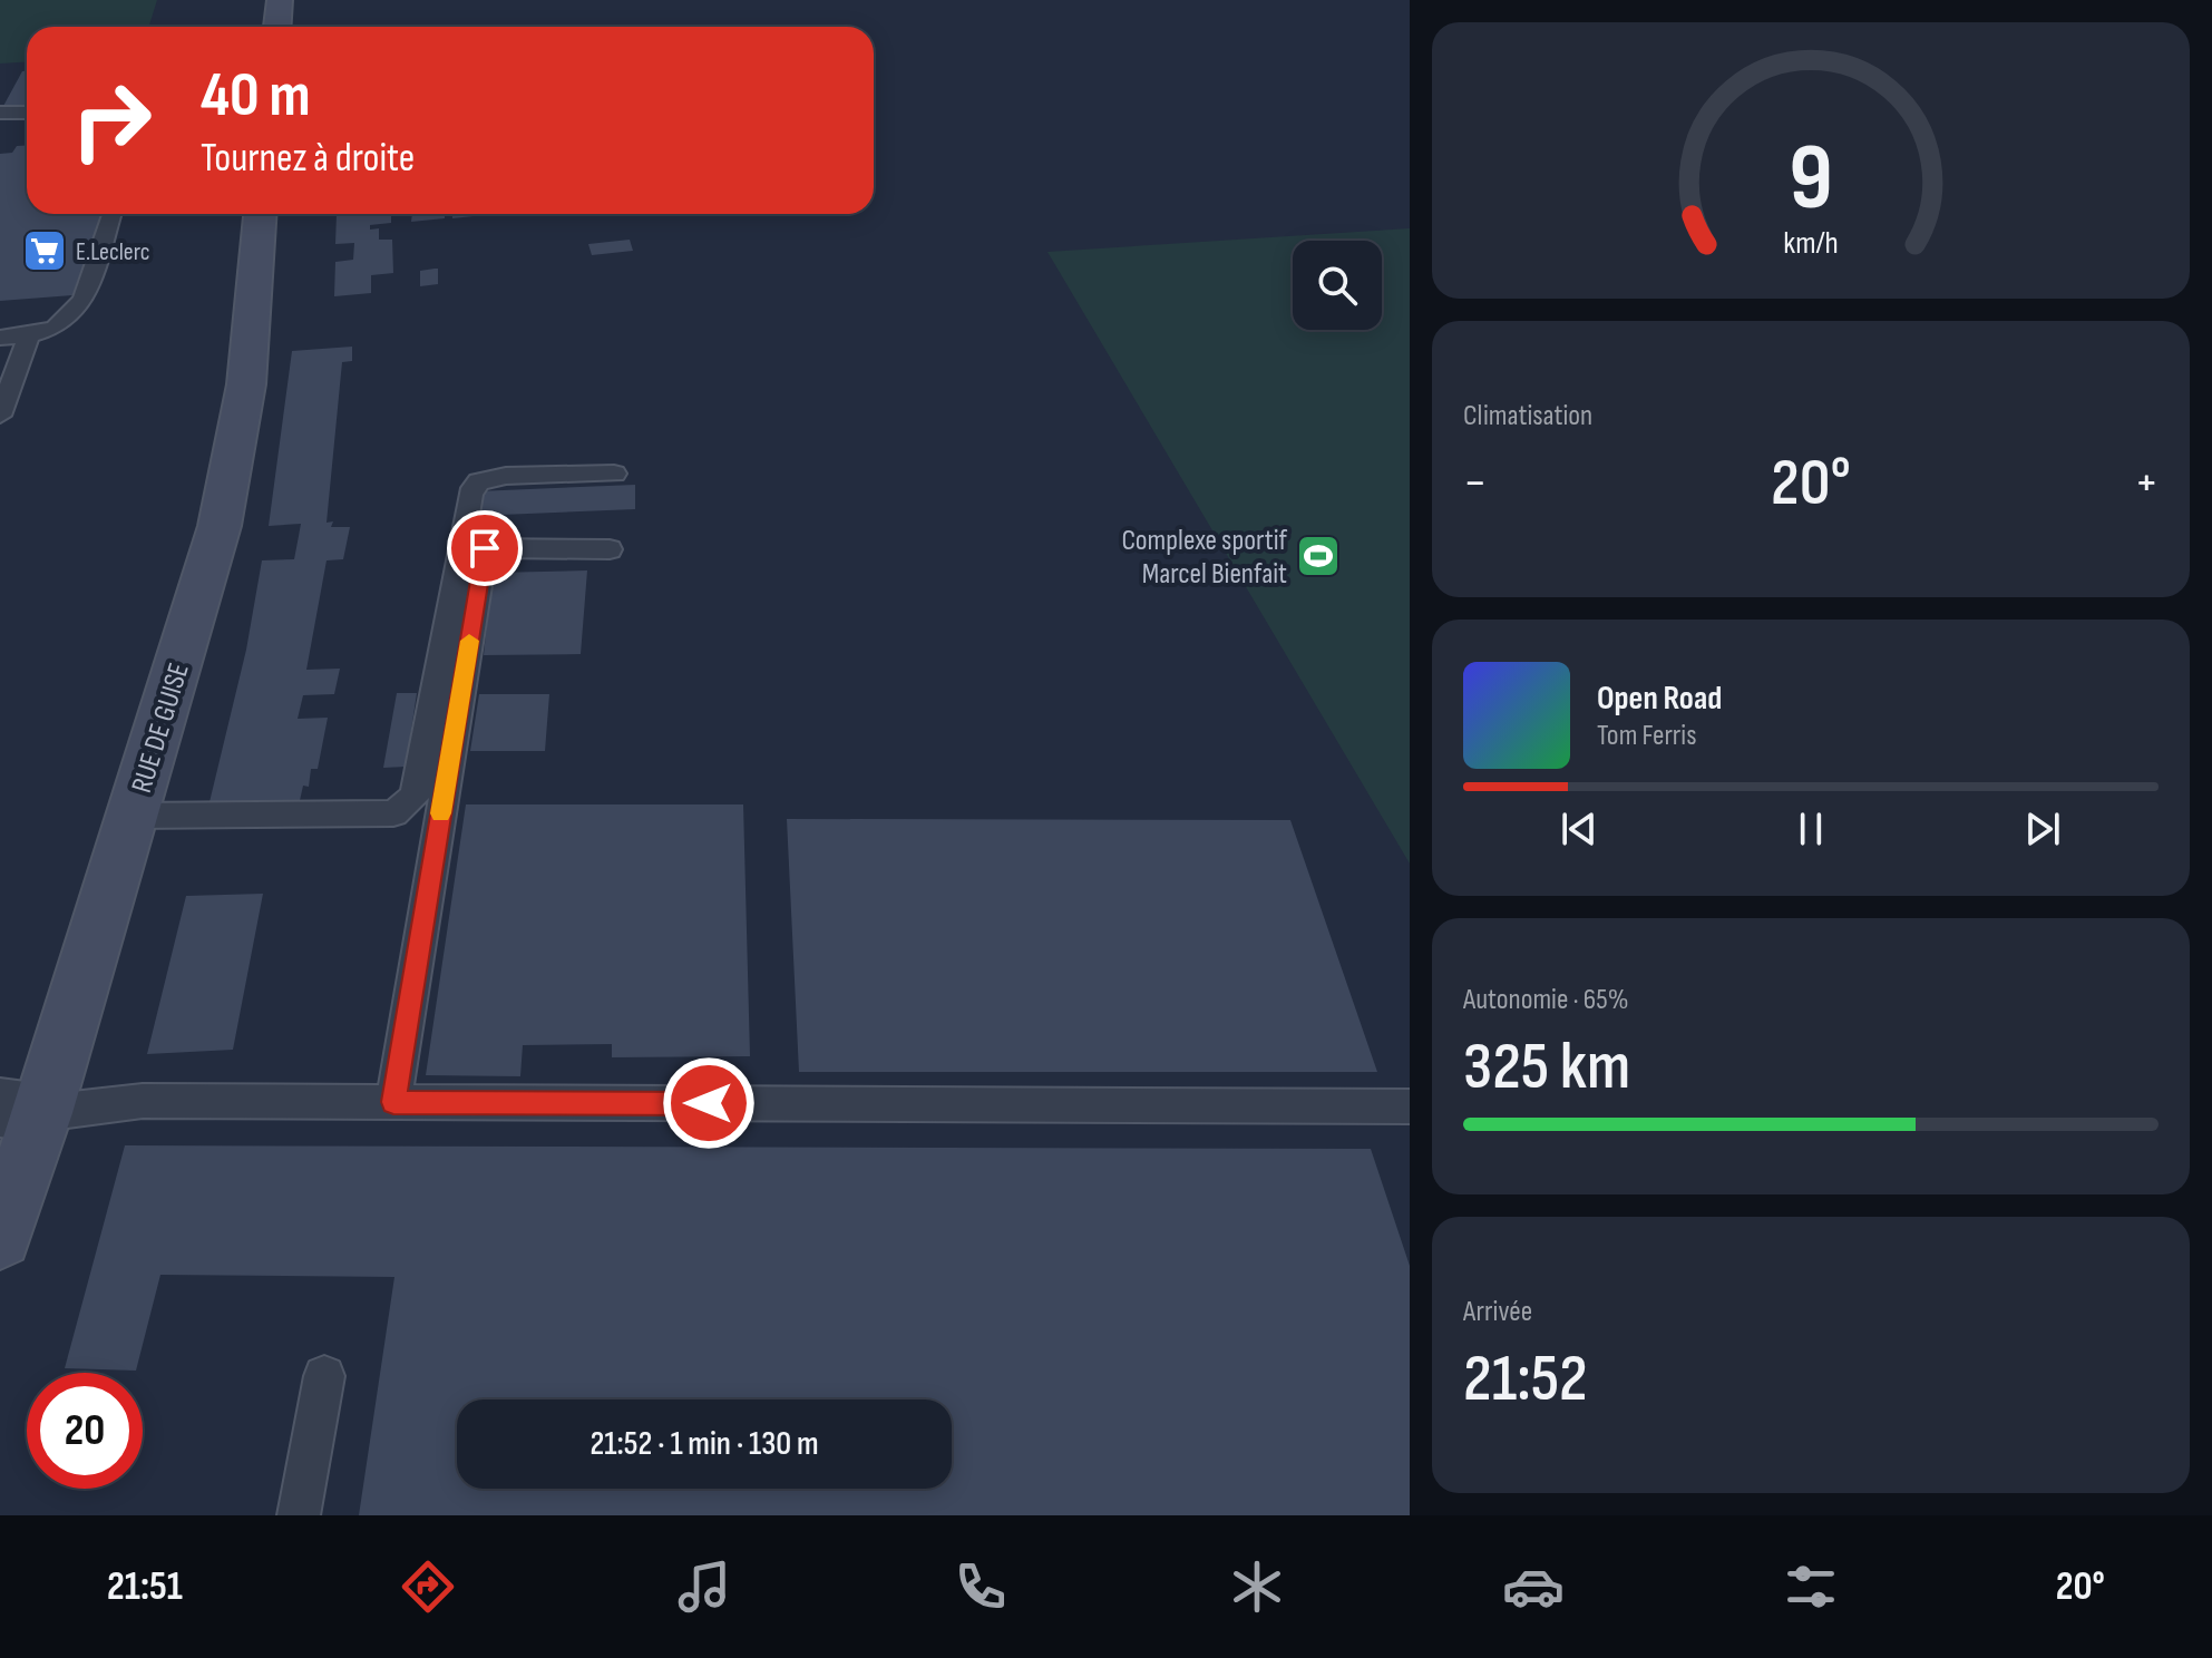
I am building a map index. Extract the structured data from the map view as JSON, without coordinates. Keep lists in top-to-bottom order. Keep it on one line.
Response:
{"streets":{"main road":["RUE DE GUISE"]},"places":{"supermarket":["E.Leclerc"],"sports":["Complexe sportif Marcel Bienfait"]},"page":{"turn":["40 m","Tournez à droite"],"tile":["Climatisation",["Autonomie · 65%","325 km"],["Arrivée","21:52"]],"heat":["−","20°","+"],"song":["Open Road","Tom Ferris"],"limit":"20","trip":"21:52 · 1 min · 130 m","tabs":["21:51","20°"],"gauge":["9","km/h"]}}
